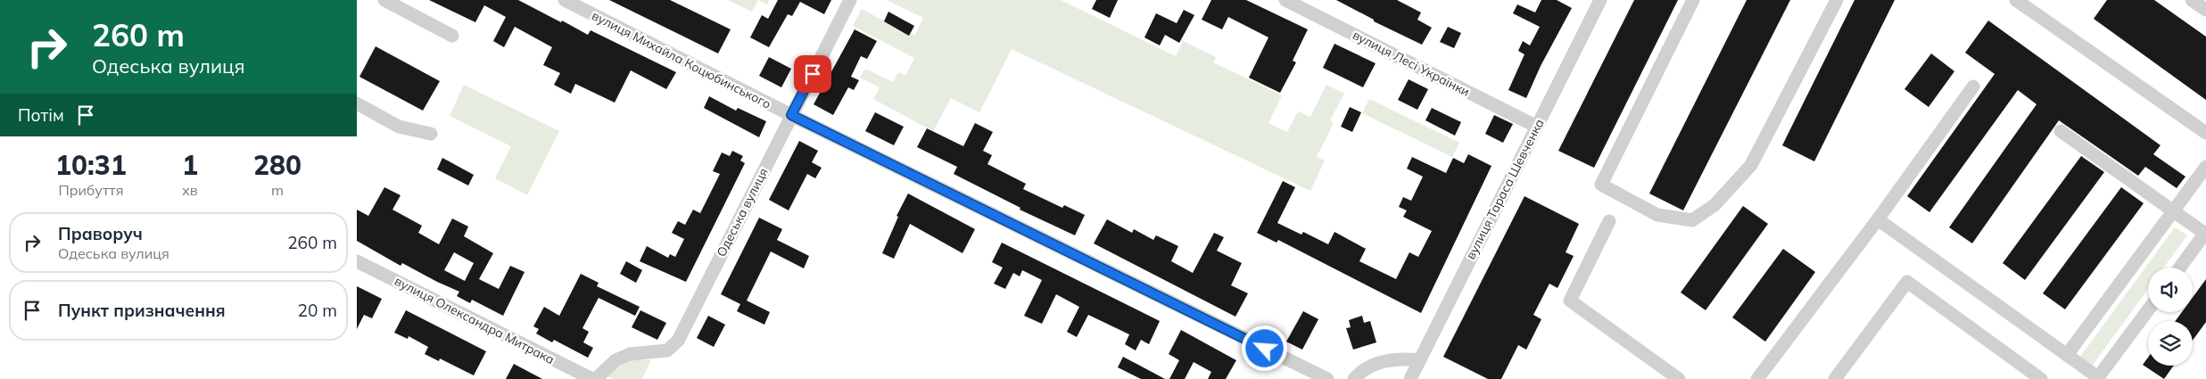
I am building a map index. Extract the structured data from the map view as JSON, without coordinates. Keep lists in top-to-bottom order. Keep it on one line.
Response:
{"streets":{"street":["вулиця Михайла Коцюбинського","вулиця Лесі Українки","вулиця Тараса Шевченка","Одеська вулиця","вулиця Олександра Митрака"]},"crossings":[["вулиця Михайла Коцюбинського","Одеська вулиця"],["вулиця Лесі Українки","вулиця Тараса Шевченка"]],"page":{"turn":["260 m","Одеська вулиця"],"then":"Потім","eta":["10:31","Прибуття","1","хв","280","m"],"list":[{"name":"Праворуч","note":"Одеська вулиця","value":"260 m"},{"name":"Пункт призначення","value":"20 m"}]}}
